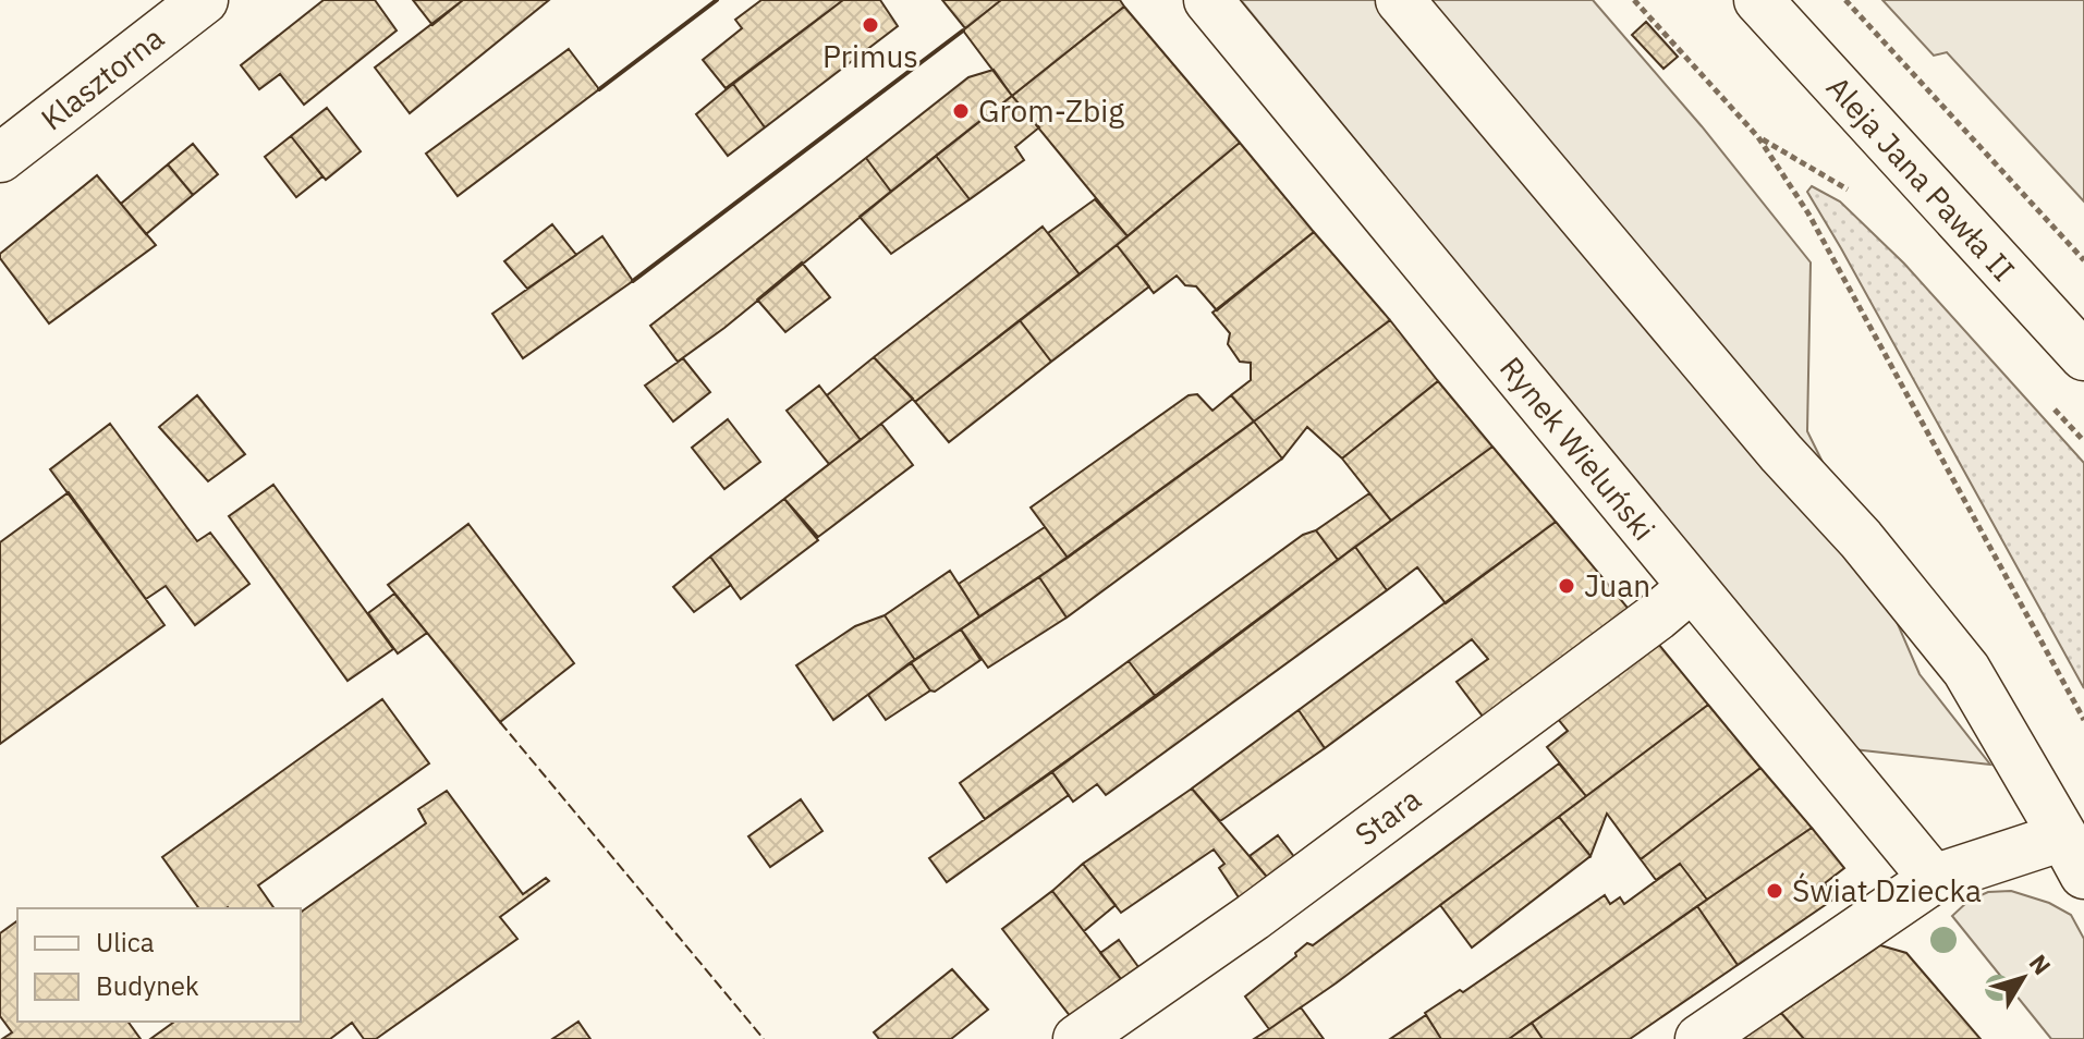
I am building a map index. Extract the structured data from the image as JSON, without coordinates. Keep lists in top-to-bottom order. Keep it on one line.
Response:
{"streets":{"street":["Klasztorna","Aleja Jana Pawła II","Rynek Wieluński","Stara"]},"crossings":[["Rynek Wieluński","Stara"]],"places":["Primus","Grom-Zbig","Juan","Świat Dziecka"],"legend":["Ulica","Budynek"],"north":"top right"}
